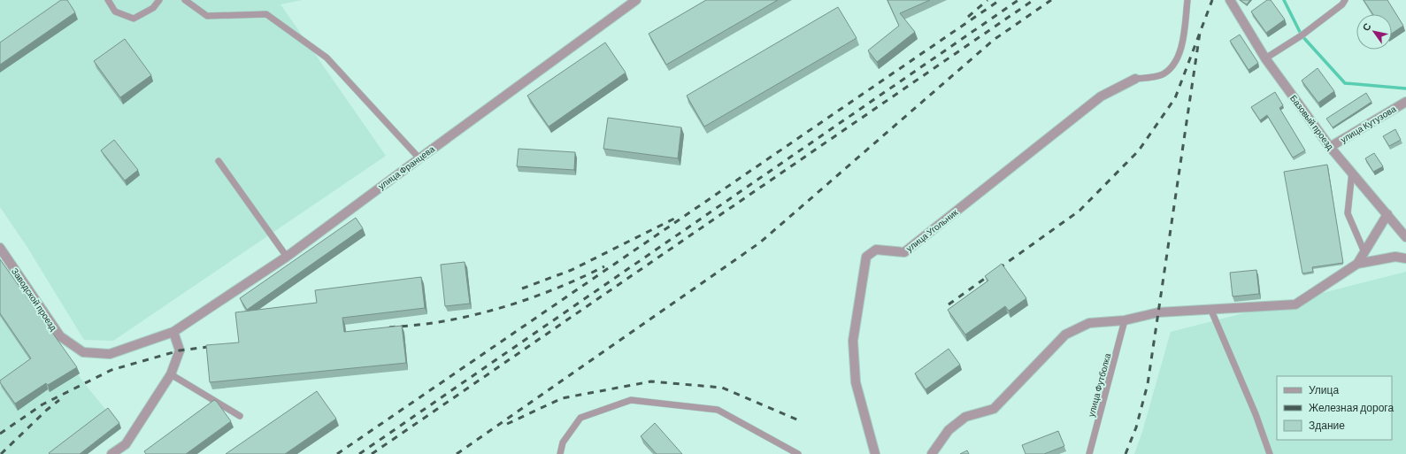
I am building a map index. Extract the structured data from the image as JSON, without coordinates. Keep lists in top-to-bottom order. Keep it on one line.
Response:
{"streets":{"street":["Базовый проезд","улица Кутузова","улица Францева","улица Угольник","Заводской проезд"],"lane":["улица Футболка"]},"crossings":[["Базовый проезд","улица Кутузова"],["улица Францева","Заводской проезд"]],"legend":["Улица","Железная дорога","Здание"],"north":"top left"}
